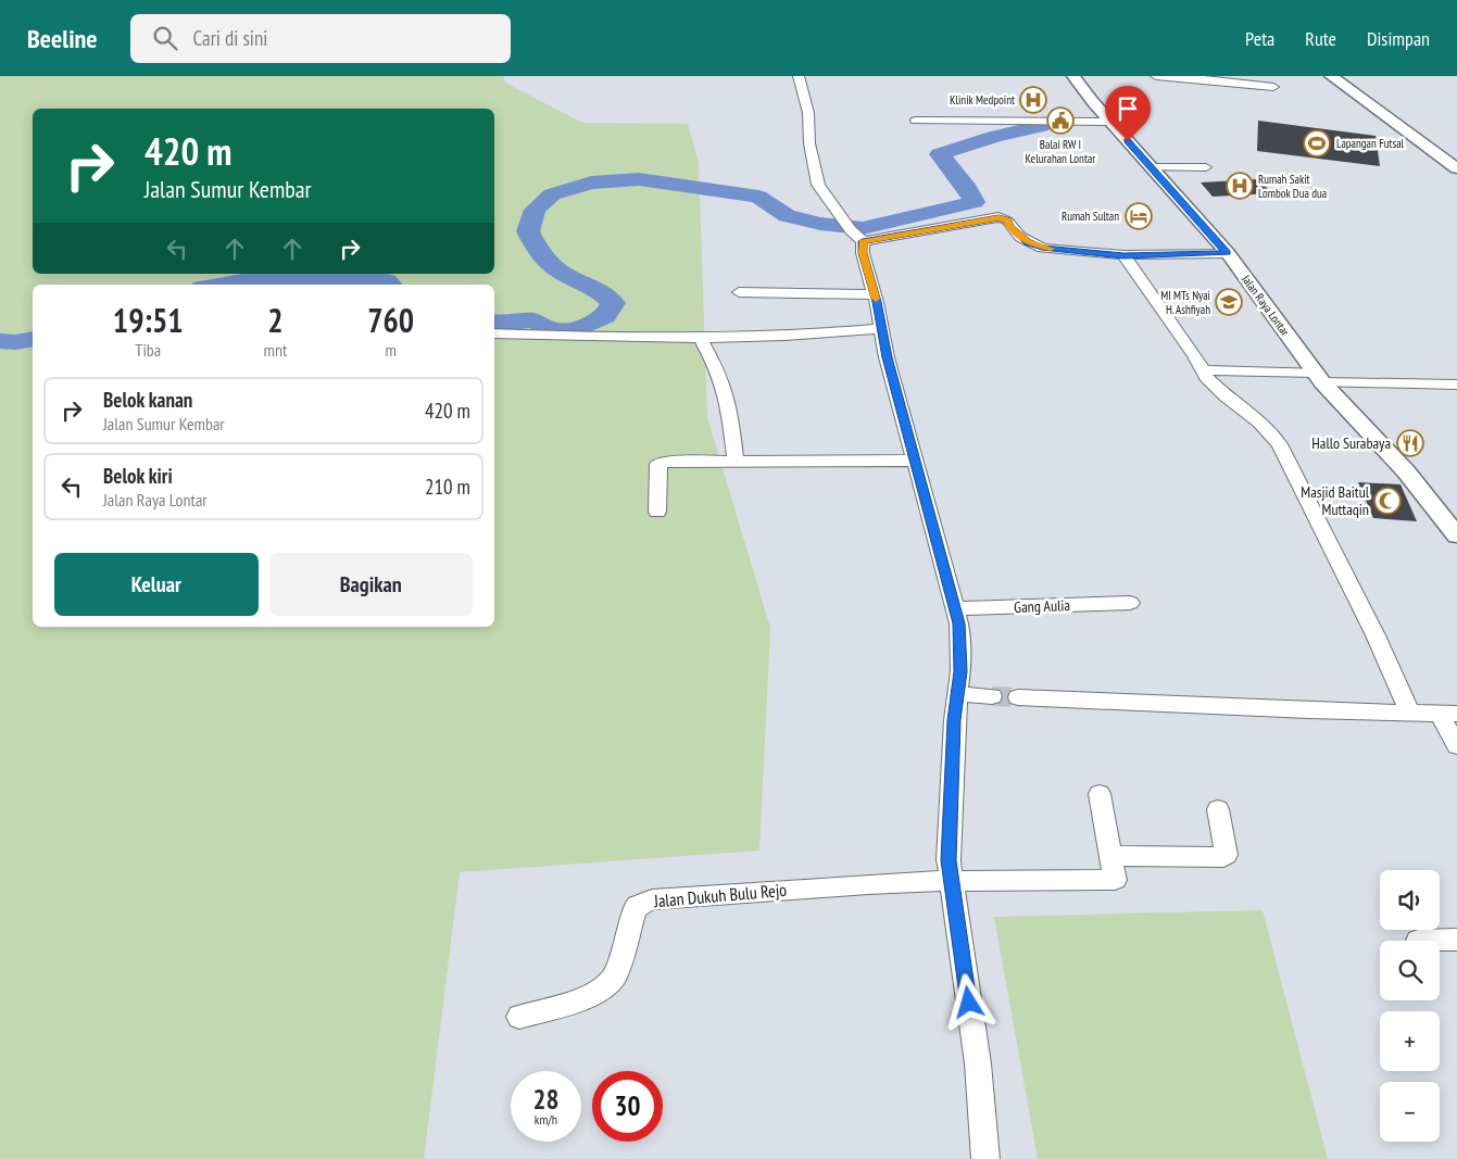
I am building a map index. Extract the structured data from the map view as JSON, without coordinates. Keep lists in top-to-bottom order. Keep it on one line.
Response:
{"streets":{"street":["Jalan Raya Lontar","Gang Aulia","Jalan Dukuh Bulu Rejo"]},"places":{"hospital":["Klinik Medpoint","Rumah Sakit Lombok Dua dua"],"public building":["Balai RW I Kelurahan Lontar"],"sports":["Lapangan Futsal"],"hotel":["Rumah Sultan"],"school or university":["MI MTs Nyai H. Ashfiyah"],"restaurant":["Hallo Surabaya"],"mosque":["Masjid Baitul Muttaqin"]},"page":{"header":"Beeline","search":"Cari di sini","nav":["Peta","Rute","Disimpan"],"turn":["420 m","Jalan Sumur Kembar"],"eta":["19:51","Tiba","2","mnt","760","m"],"list":[{"name":"Belok kanan","note":"Jalan Sumur Kembar","value":"420 m"},{"name":"Belok kiri","note":"Jalan Raya Lontar","value":"210 m"}],"buttons":["Keluar","Bagikan"],"map_buttons":["+","−"],"speed":"28 km/h","limit":"30"}}
